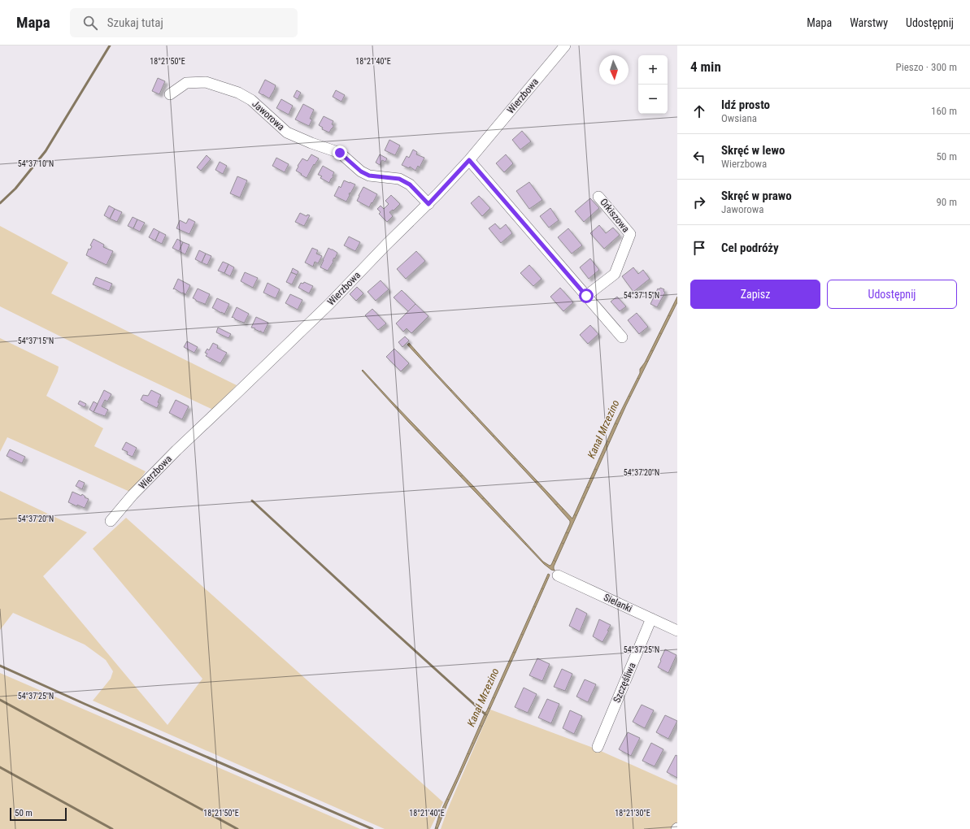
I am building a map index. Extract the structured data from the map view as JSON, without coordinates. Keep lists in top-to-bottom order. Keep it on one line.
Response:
{"streets":{"street":["Wierzbowa","Jaworowa","Orkiszowa","Sielanki","Szczęśliwa"]},"crossings":[["Wierzbowa","Jaworowa"],["Sielanki","Szczęśliwa"]],"water":["Kanał Mrzezino"],"scale_bar":"50 m","north":"bottom","page":{"header":"Mapa","search":"Szukaj tutaj","nav":["Mapa","Warstwy","Udostępnij"],"heading":["4 min","Pieszo · 300 m"],"map_buttons":["+","−"],"list":[["Idź prosto","Owsiana","160 m"],["Skręć w lewo","Wierzbowa","50 m"],["Skręć w prawo","Jaworowa","90 m"],"Cel podróży"],"buttons":["Zapisz","Udostępnij"],"scale":"50 m"},"coordinates":["18°21'50\"E","18°21'40\"E","54°37'10\"N","54°37'15\"N","54°37'20\"N","54°37'25\"N","18°21'30\"E"]}
